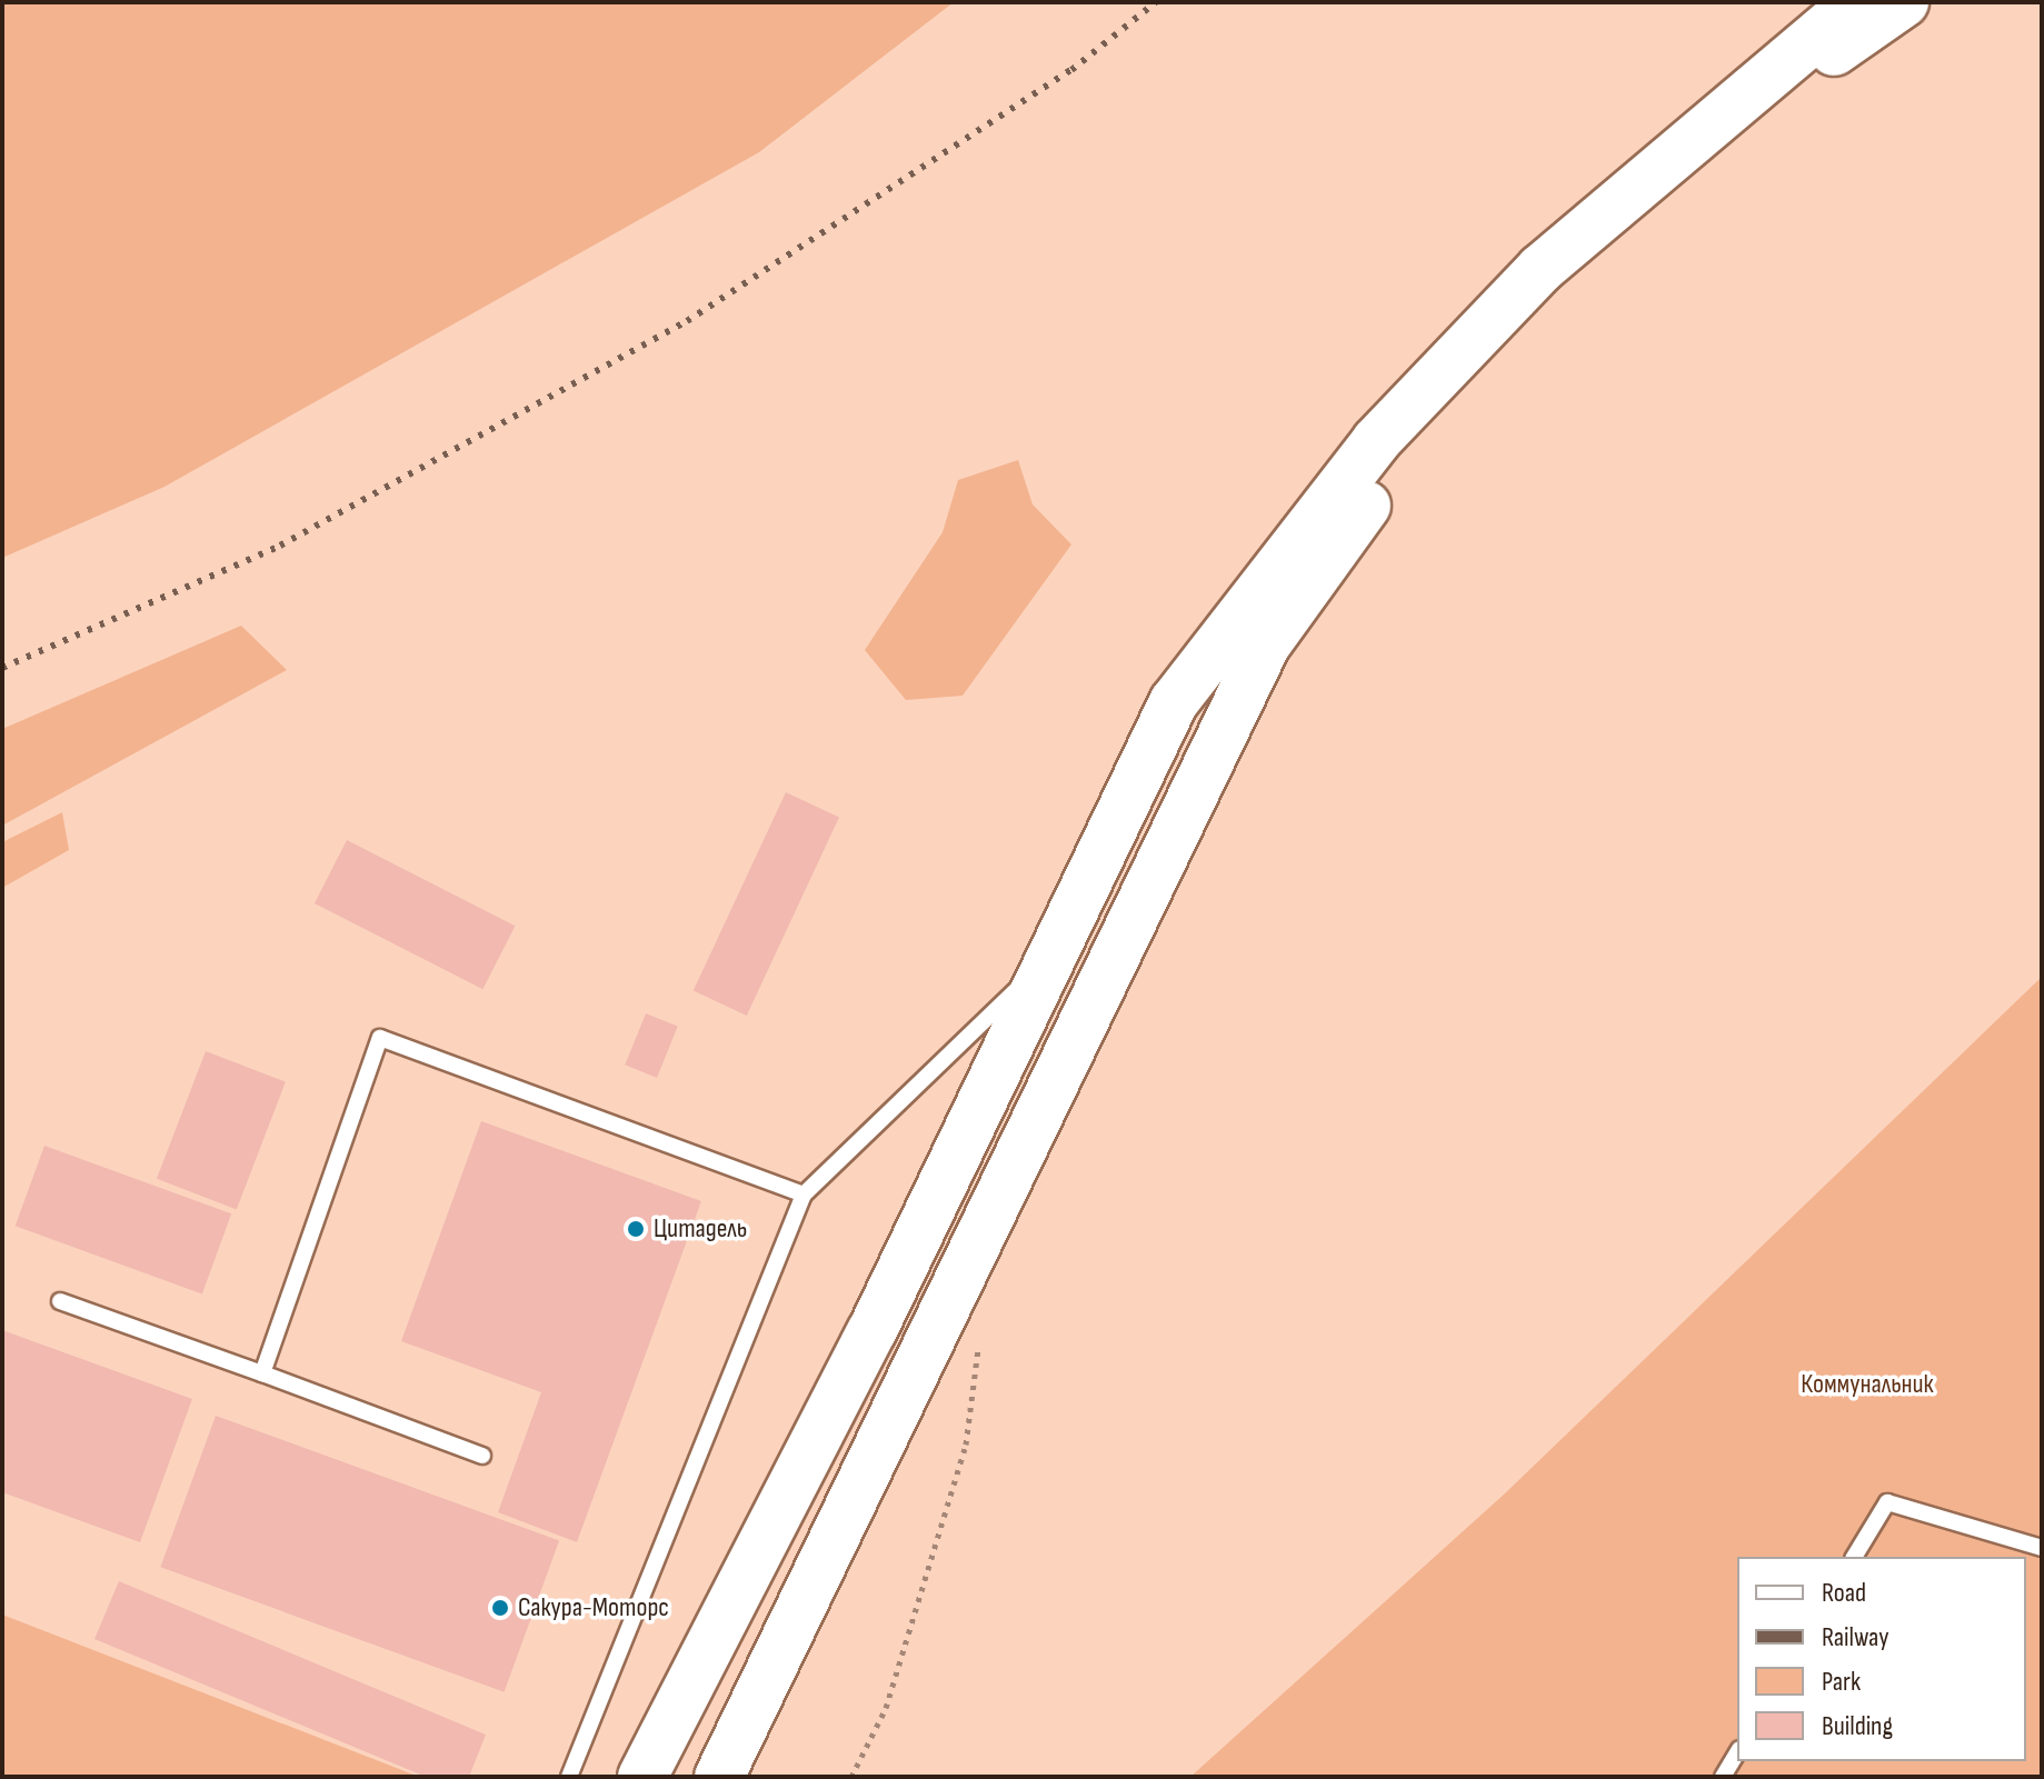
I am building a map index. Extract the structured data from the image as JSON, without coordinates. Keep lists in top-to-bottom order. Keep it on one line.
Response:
{"parks":["Коммунальник"],"places":["Цитадель","Сакура-Моторс"],"legend":["Road","Railway","Park","Building"]}
